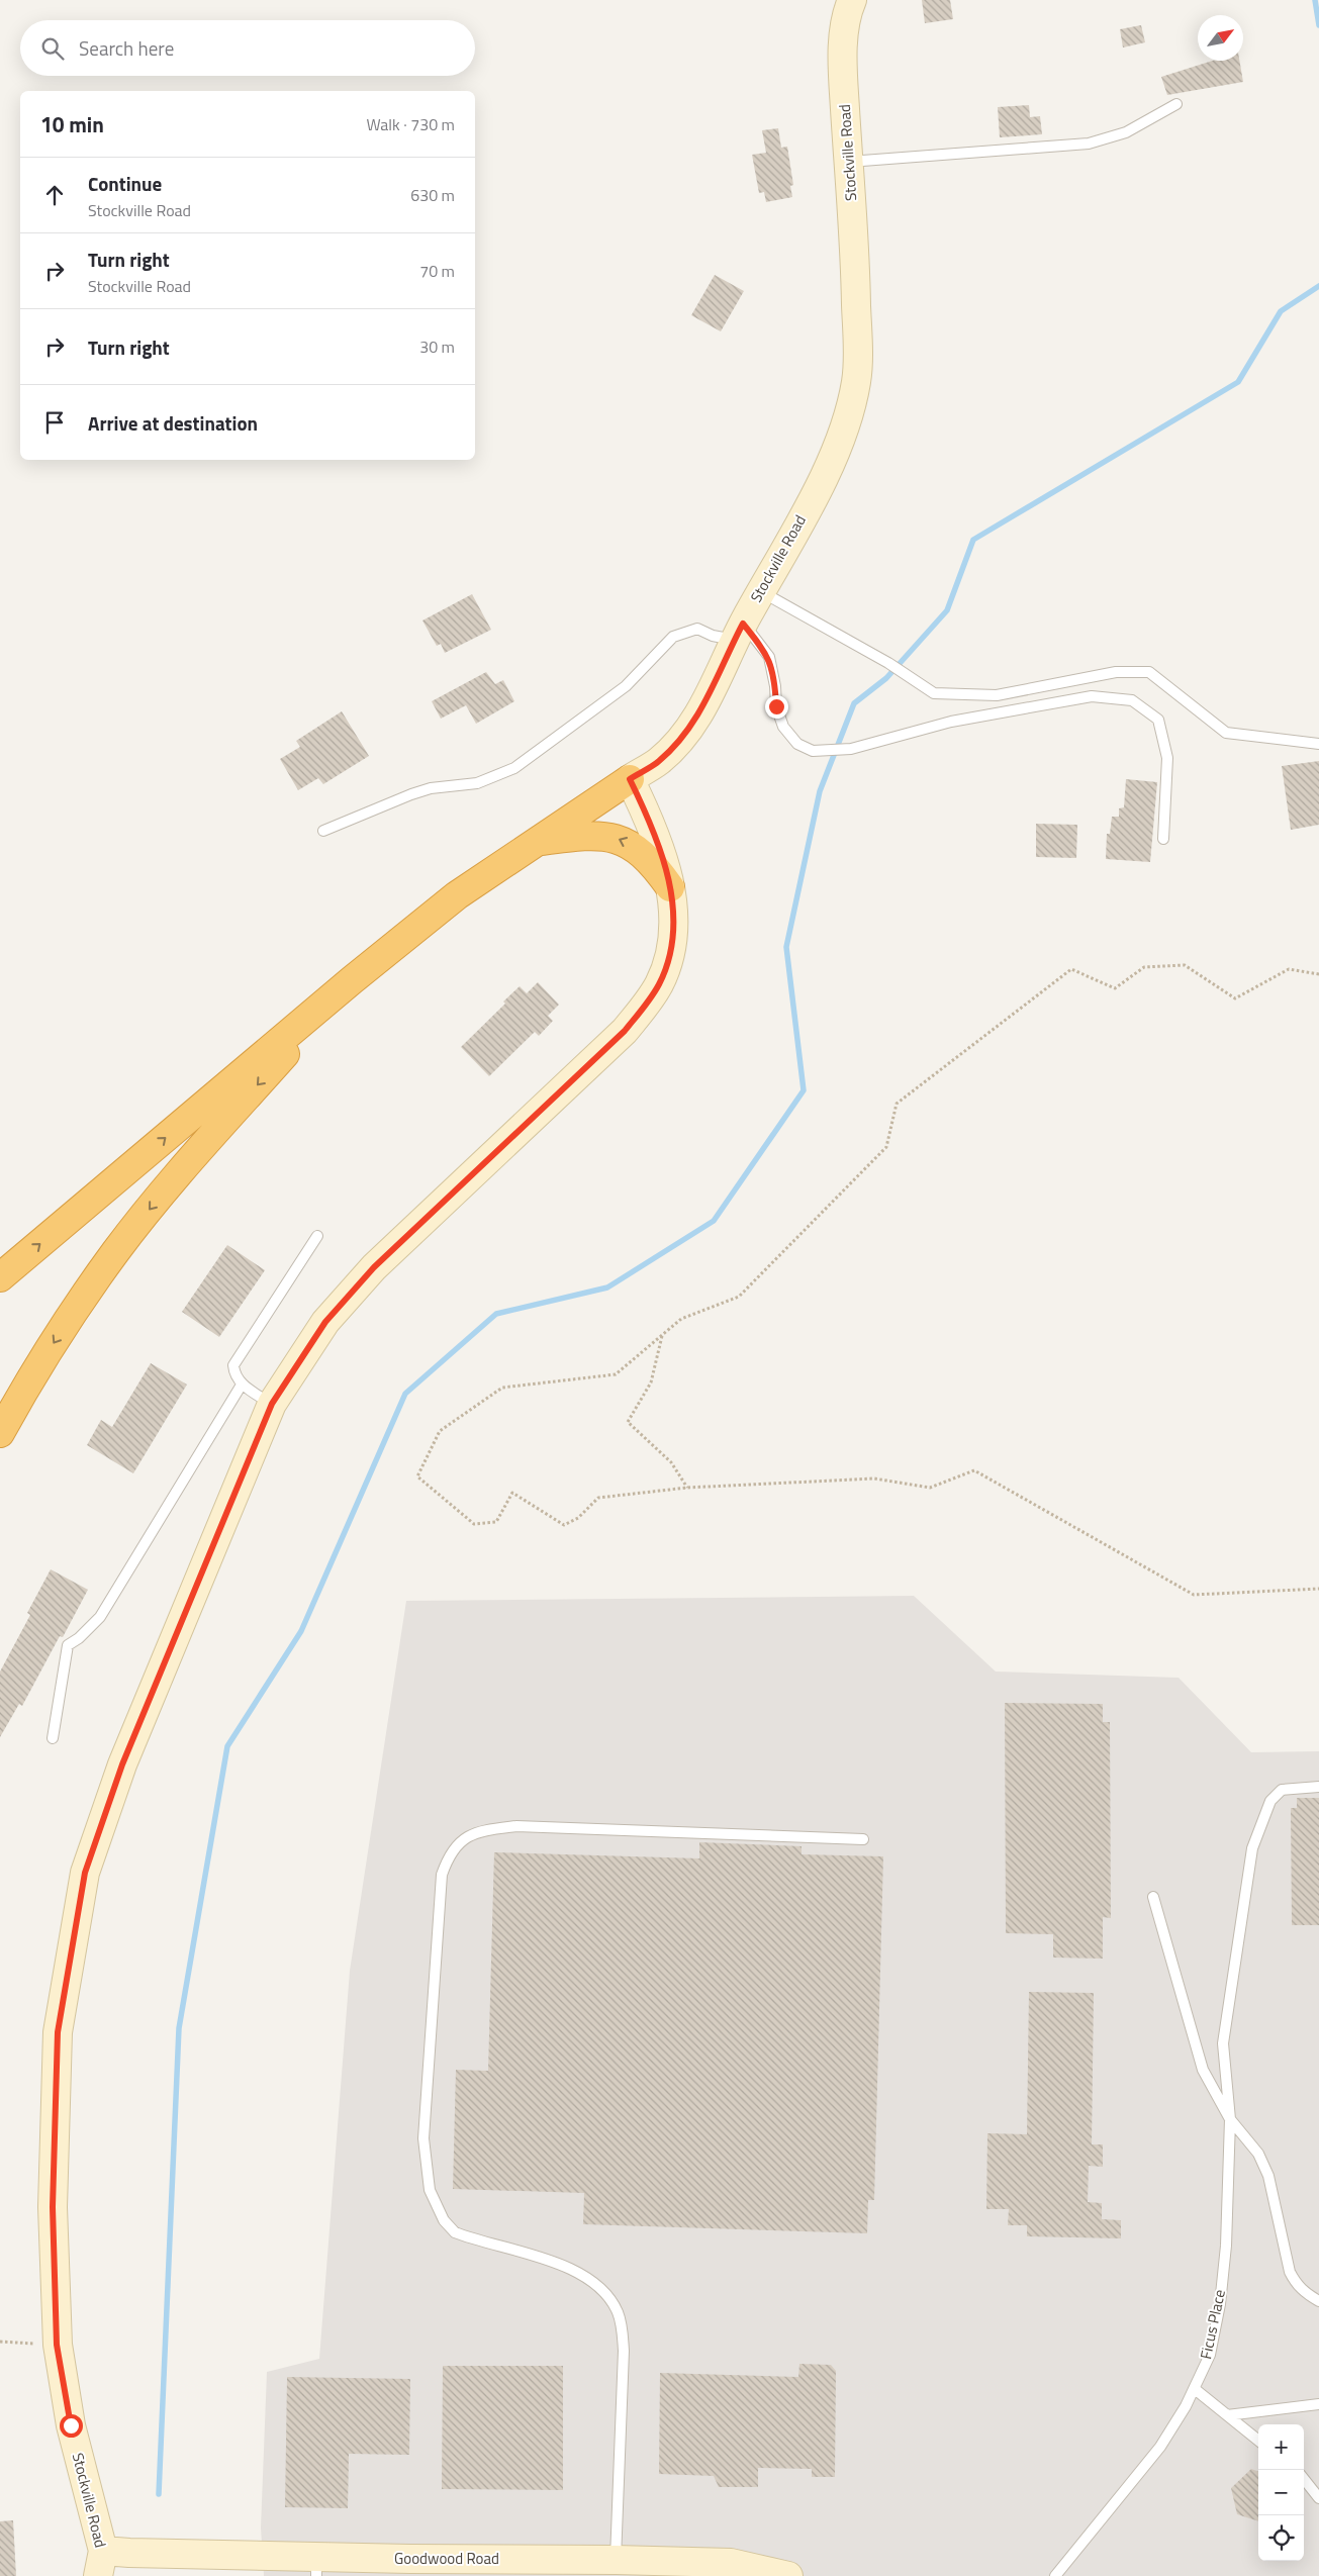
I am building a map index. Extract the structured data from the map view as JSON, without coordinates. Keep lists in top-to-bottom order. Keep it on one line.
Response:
{"streets":{"street":["Stockville Road","Goodwood Road"],"lane":["Ficus Place"]},"crossings":[["Stockville Road","Goodwood Road"]],"north":"top right","page":{"search":"Search here","heading":["10 min","Walk · 730 m"],"list":[["Continue","Stockville Road","630 m"],["Turn right","Stockville Road","70 m"],["Turn right","30 m"],"Arrive at destination"],"map_buttons":["+","−"]}}
